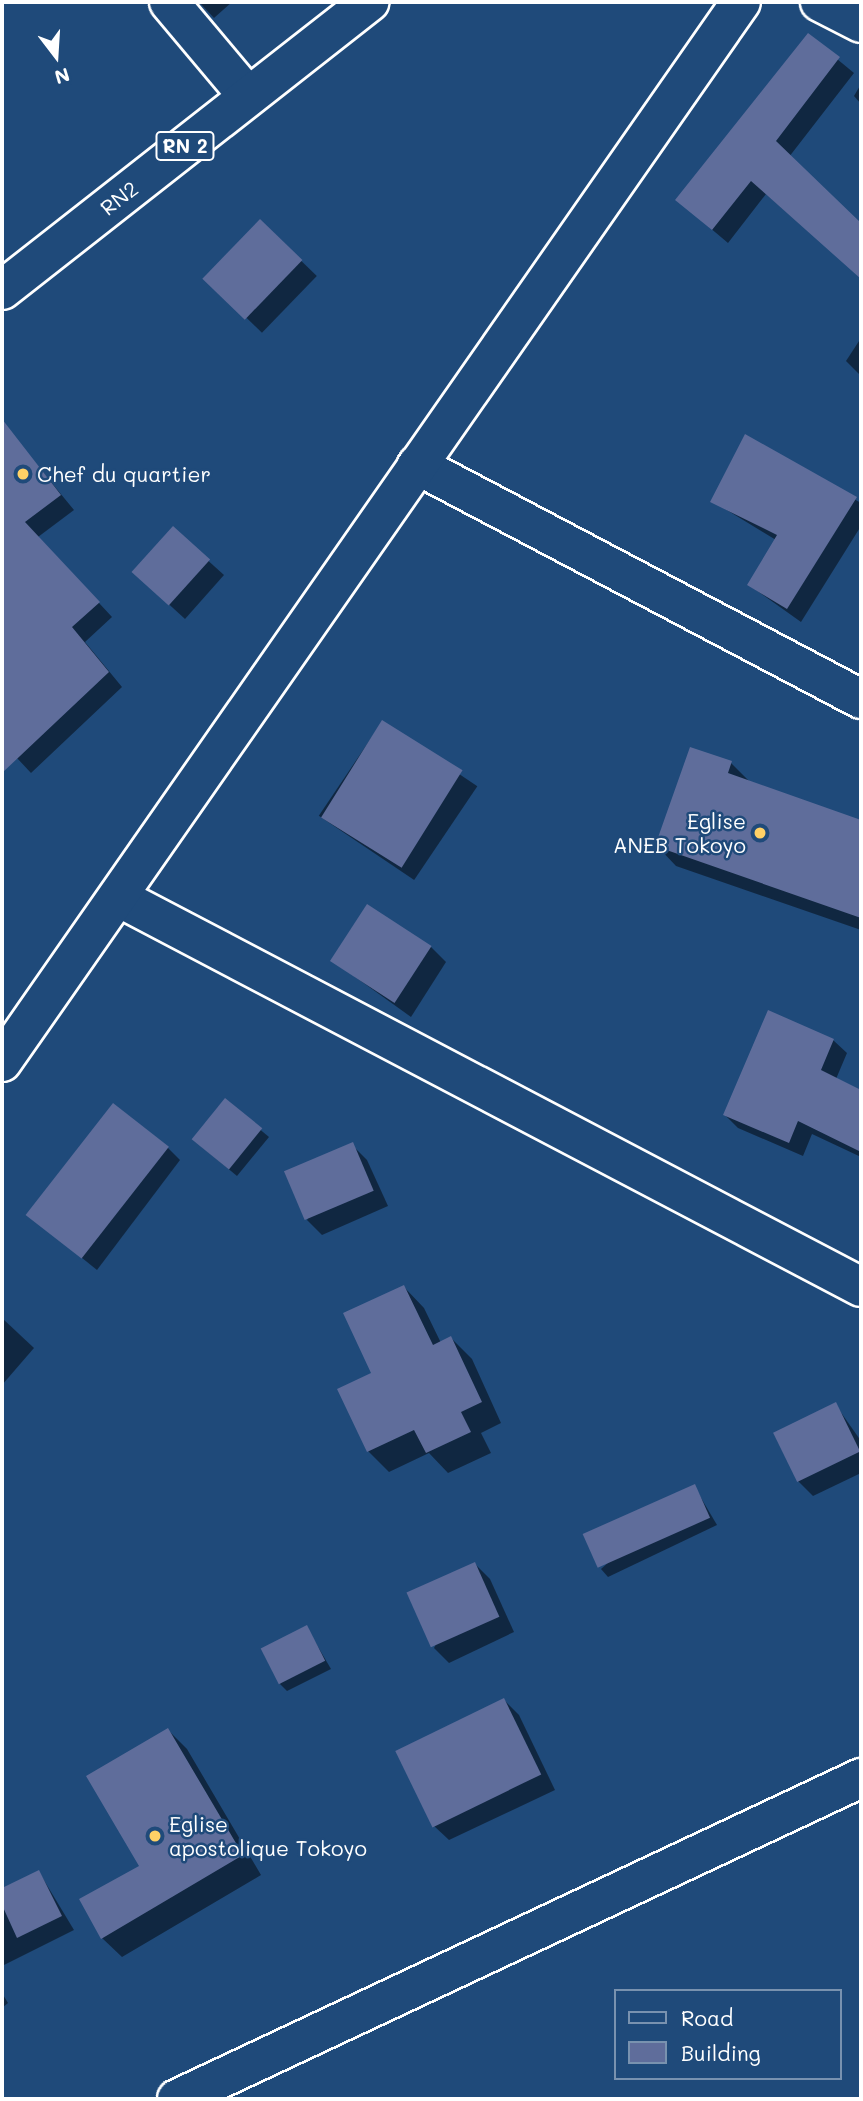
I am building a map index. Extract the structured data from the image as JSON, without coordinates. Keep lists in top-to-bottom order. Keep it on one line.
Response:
{"streets":{"street":["RN 2","RN2"]},"places":["Chef du quartier","Eglise ANEB Tokoyo","Eglise apostolique Tokoyo"],"legend":["Road","Building"],"north":"bottom"}
